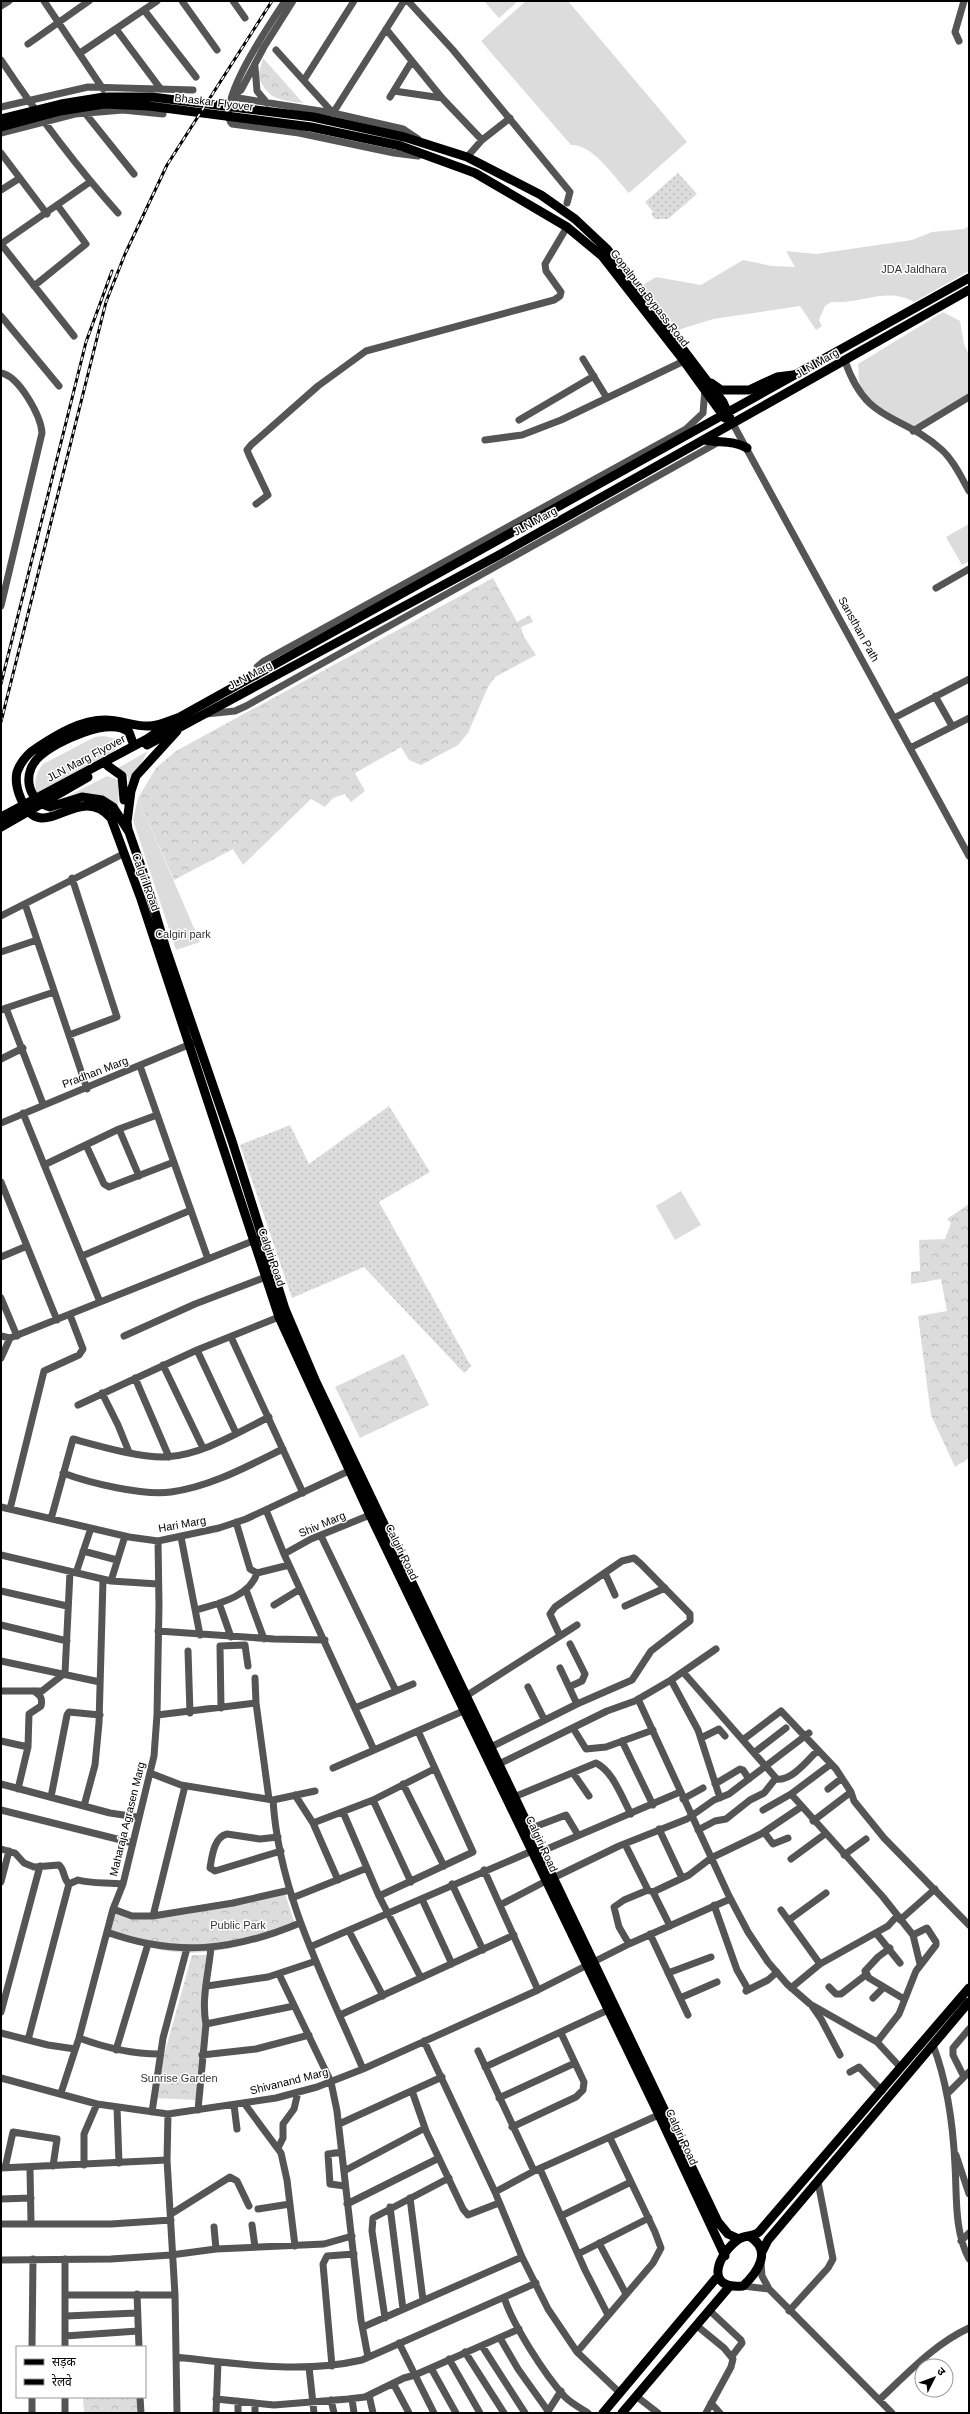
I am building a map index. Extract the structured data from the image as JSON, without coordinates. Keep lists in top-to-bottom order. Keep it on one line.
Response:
{"streets":{"main road":["Bhaskar Flyover","Gopalpura Bypass Road","JLN Marg","JLN Marg Flyover","Calgiri Road"],"street":["Sansthan Path","Pradhan Marg","Hari Marg","Shiv Marg","Maharaja Agrasen Marg","Shivanand Marg"]},"crossings":[["Bhaskar Flyover","Gopalpura Bypass Road"],["Gopalpura Bypass Road","JLN Marg"],["JLN Marg","Sansthan Path"],["JLN Marg","JLN Marg Flyover"],["JLN Marg","Calgiri Road"],["JLN Marg Flyover","Calgiri Road"],["Calgiri Road","Pradhan Marg"],["Calgiri Road","Hari Marg"],["Calgiri Road","Shiv Marg"],["Calgiri Road","Shivanand Marg"],["Hari Marg","Maharaja Agrasen Marg"],["Maharaja Agrasen Marg","Shivanand Marg"]],"parks":["JDA Jaldhara","Calgiri park","Public Park","Sunrise Garden"],"legend":["सड़क","रेलवे"],"north":"top right"}
